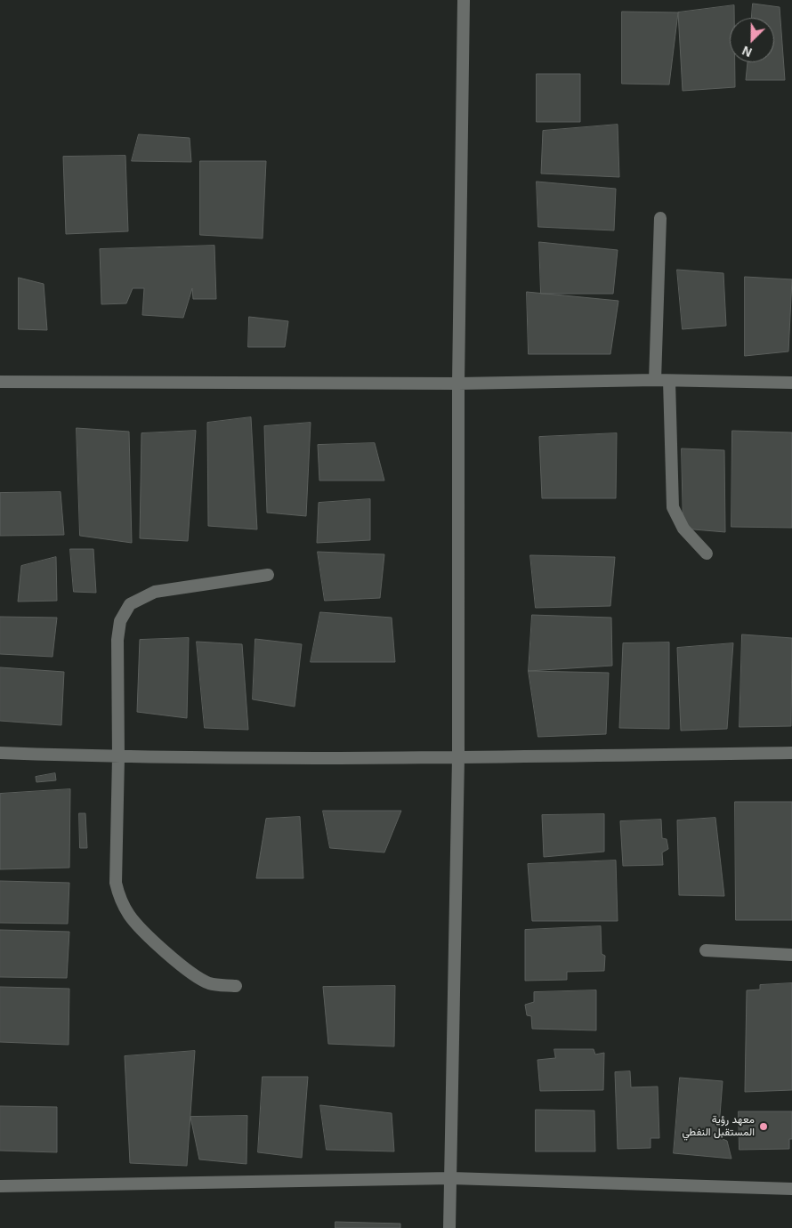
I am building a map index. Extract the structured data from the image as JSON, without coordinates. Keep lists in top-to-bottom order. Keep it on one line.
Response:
{"places":["معهد رؤية المستقبل النفطي"],"north":"bottom left"}
